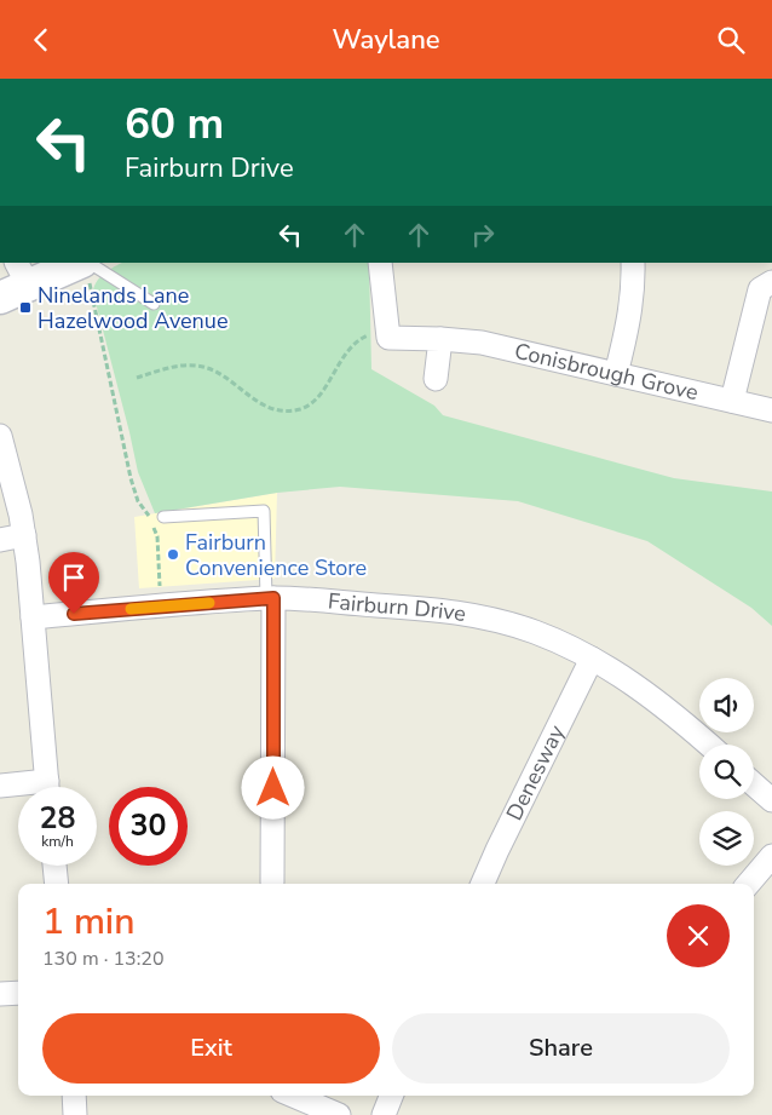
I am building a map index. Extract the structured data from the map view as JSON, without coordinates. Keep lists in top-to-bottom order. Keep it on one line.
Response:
{"streets":{"street":["Conisbrough Grove","Fairburn Drive","Denesway"]},"crossings":[["Fairburn Drive","Denesway"]],"places":{"transit":["Ninelands Lane Hazelwood Avenue"],"other":["Fairburn Convenience Store"]},"page":{"header":"Waylane","turn":["60 m","Fairburn Drive"],"speed":"28 km/h","limit":"30","heading":["1 min","130 m · 13:20"],"buttons":["Exit","Share"]}}
